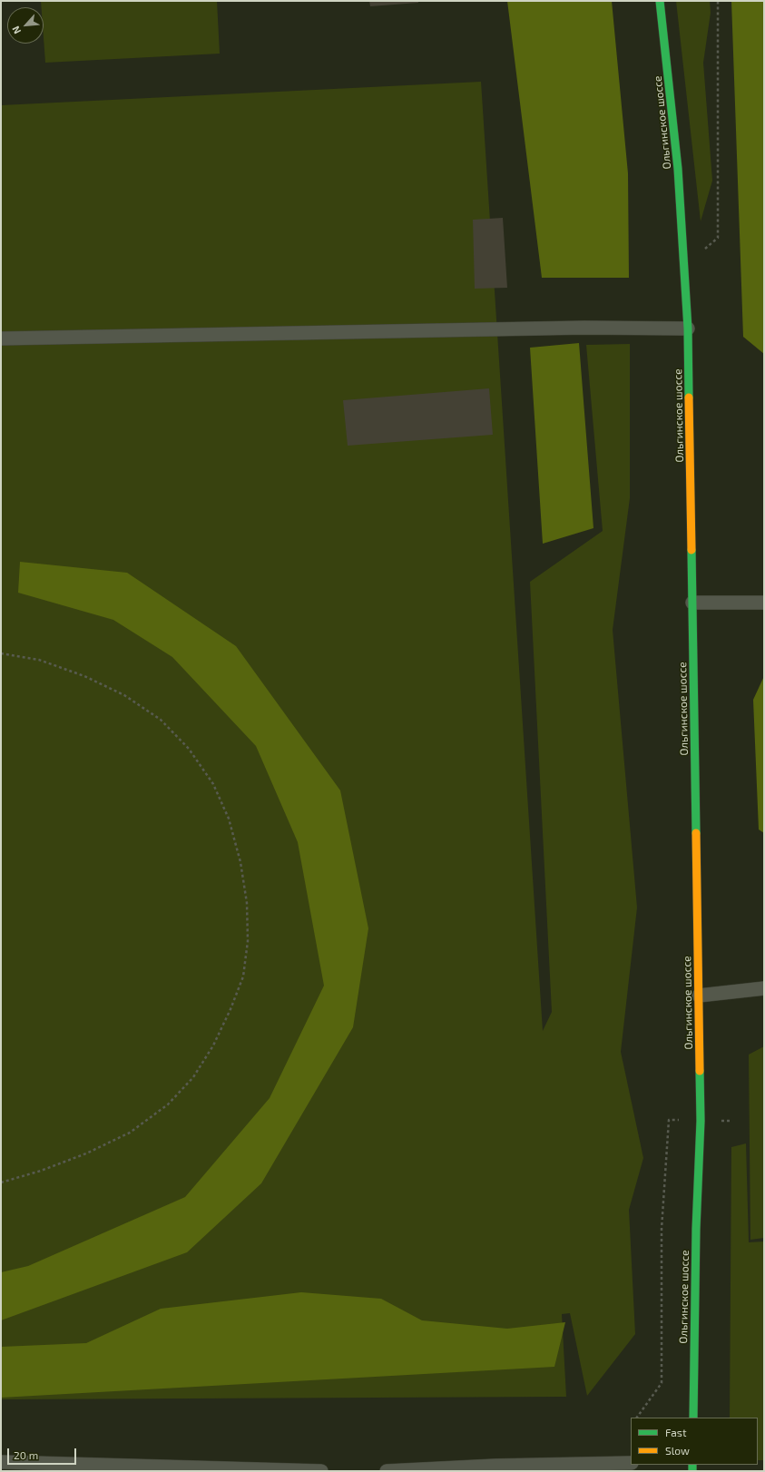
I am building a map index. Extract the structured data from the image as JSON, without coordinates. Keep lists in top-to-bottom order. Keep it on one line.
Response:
{"streets":{"main road":["Ольгинское шоссе"]},"legend":["Fast","Slow"],"scale_bar":"20 m","north":"bottom left"}
